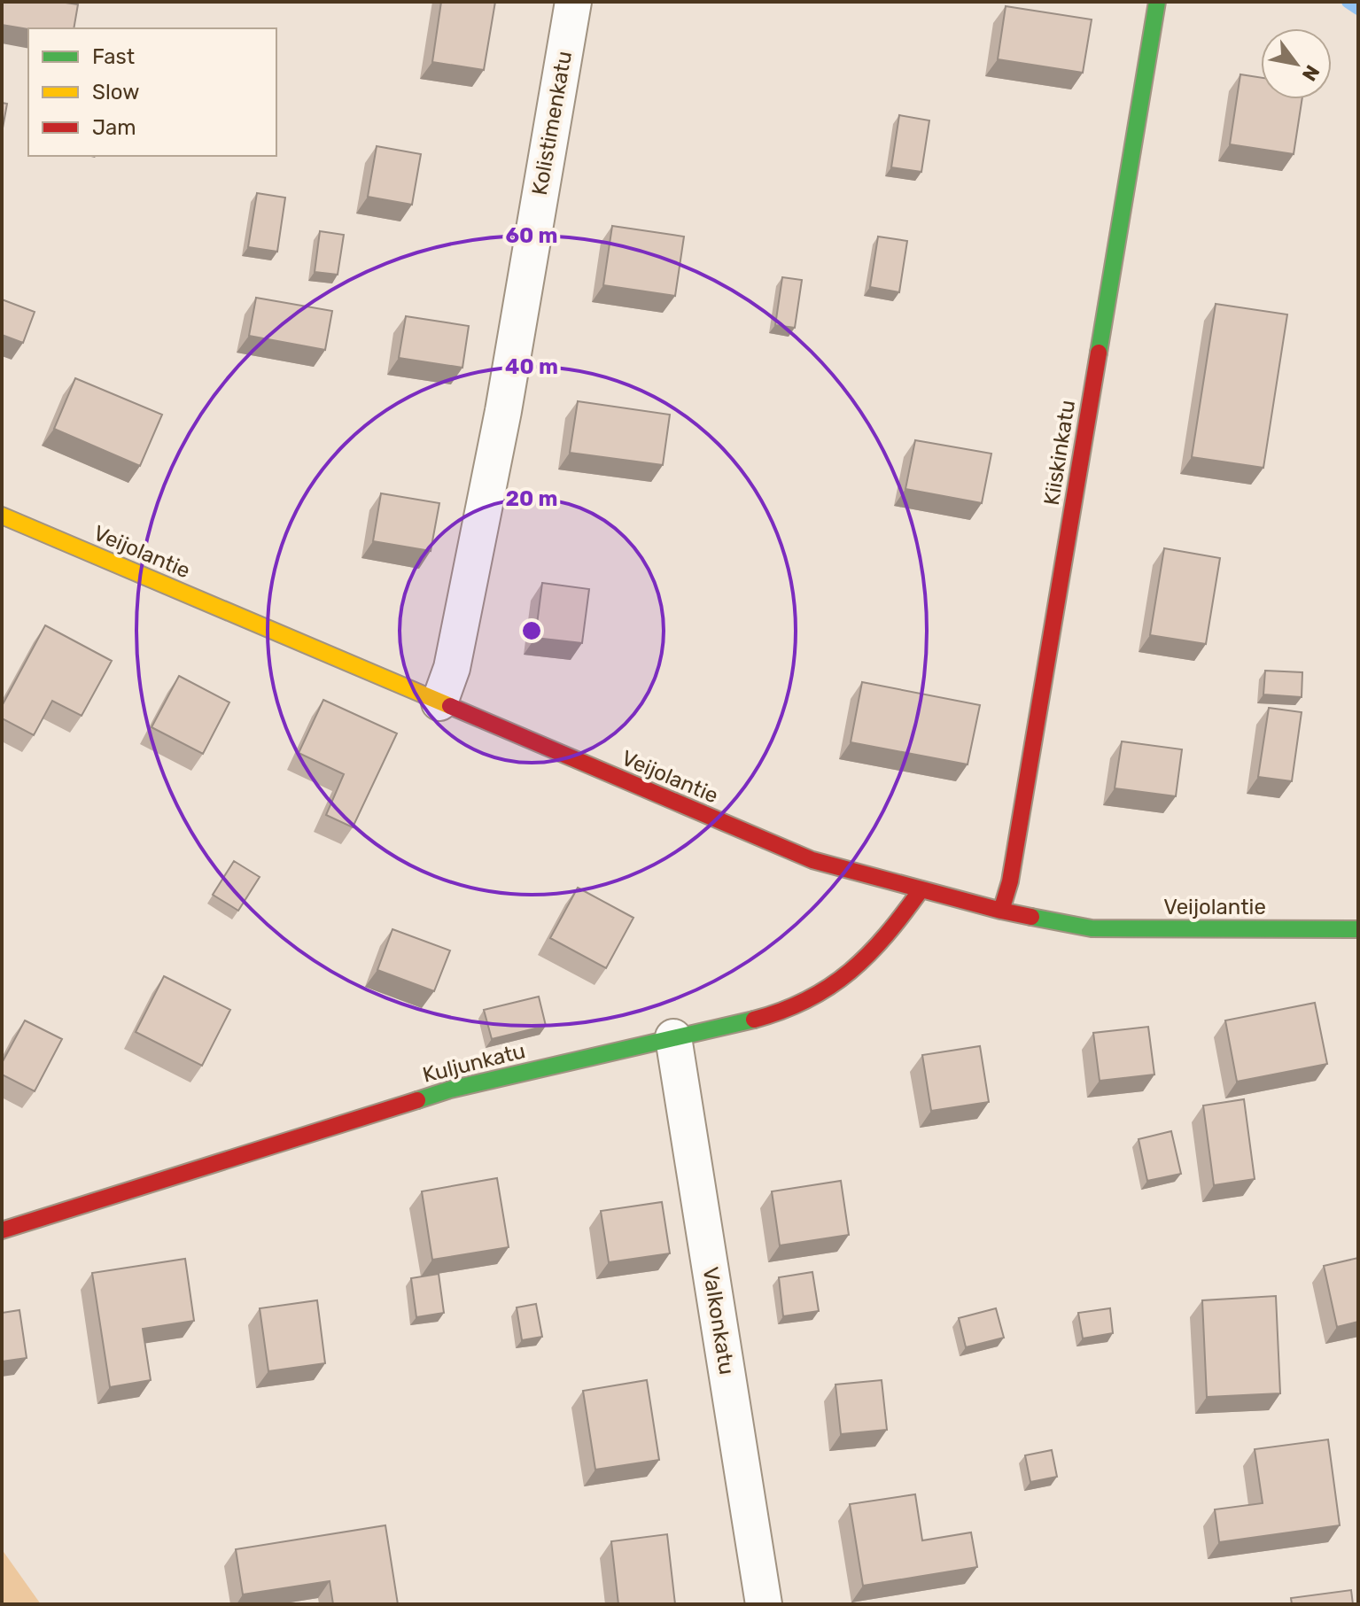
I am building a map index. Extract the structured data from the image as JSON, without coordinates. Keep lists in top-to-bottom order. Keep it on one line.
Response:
{"streets":{"street":["Kolistimenkatu","Kiiskinkatu","Veijolantie","Kuljunkatu","Valkonkatu"]},"crossings":[["Kolistimenkatu","Veijolantie"],["Kiiskinkatu","Veijolantie"],["Veijolantie","Kuljunkatu"],["Kuljunkatu","Valkonkatu"]],"legend":["Fast","Slow","Jam"],"north":"bottom right","rings":["60 m","40 m","20 m"]}
